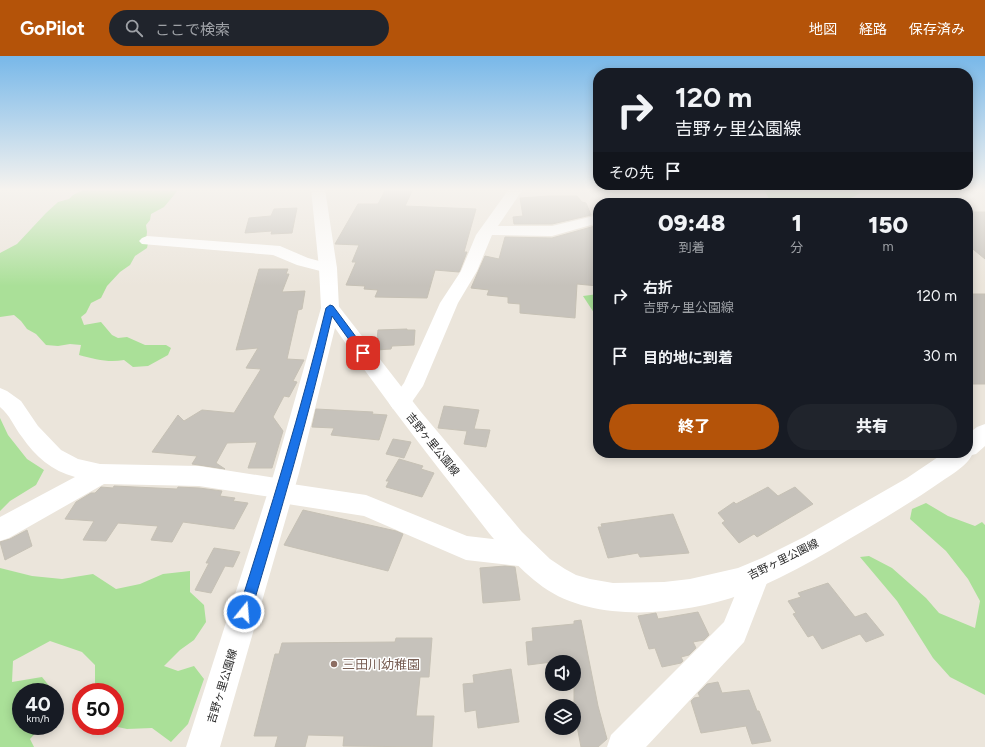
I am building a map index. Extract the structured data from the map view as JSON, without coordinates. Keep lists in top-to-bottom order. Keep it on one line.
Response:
{"streets":{"main road":["吉野ヶ里公園線"]},"places":["三田川幼稚園"],"page":{"header":"GoPilot","search":"ここで検索","nav":["地図","経路","保存済み"],"turn":["120 m","吉野ヶ里公園線"],"then":"その先","eta":["09:48","到着","1","分","150","m"],"list":[{"name":"右折","note":"吉野ヶ里公園線","value":"120 m"},{"name":"目的地に到着","value":"30 m"}],"buttons":["終了","共有"],"speed":"40 km/h","limit":"50"}}
